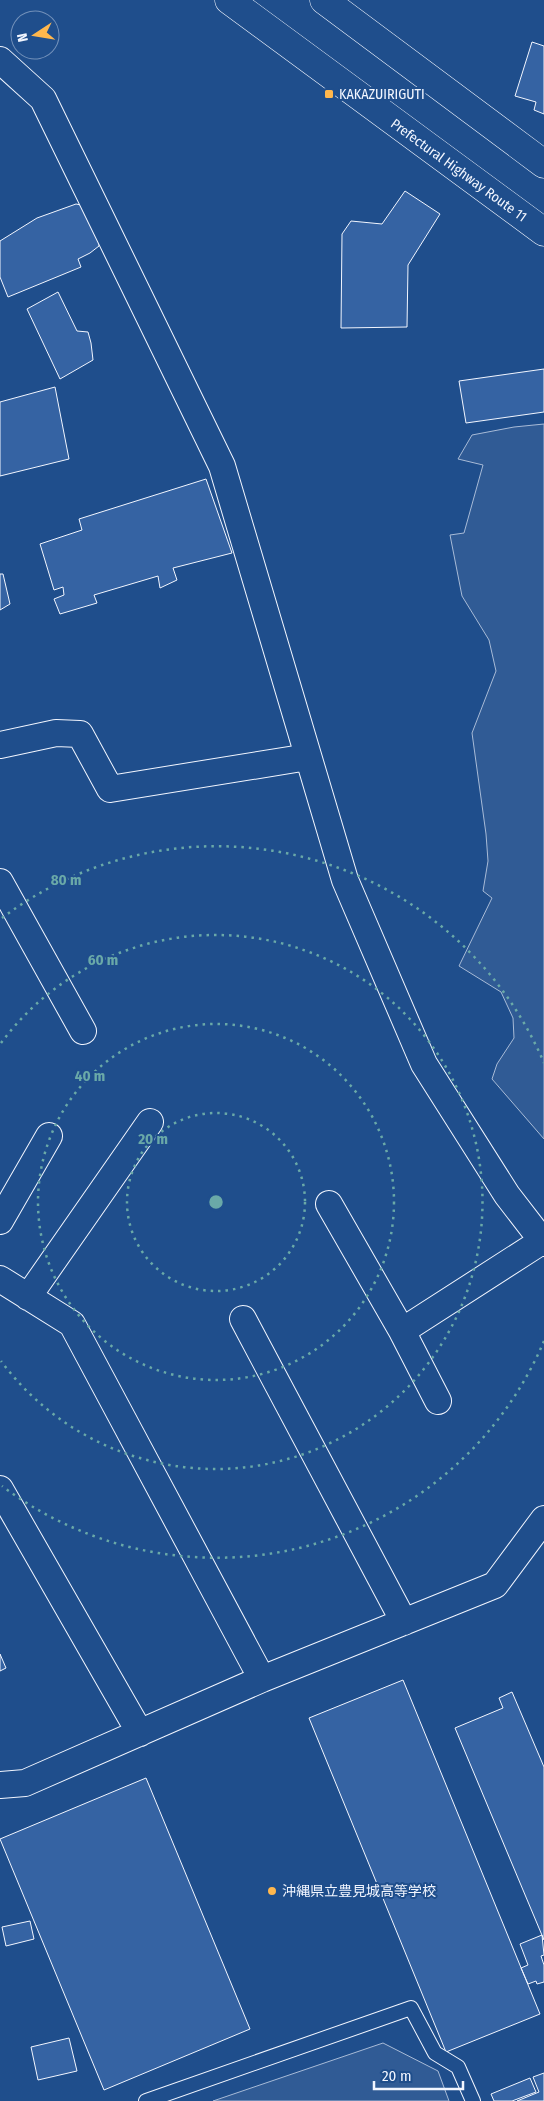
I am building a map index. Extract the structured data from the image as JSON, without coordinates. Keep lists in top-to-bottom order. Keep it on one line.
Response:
{"streets":{"main road":["Prefectural Highway Route 11"]},"places":{"transit":["KAKAZUIRIGUTI"],"other":["沖縄県立豊見城高等学校"]},"scale_bar":"20 m","north":"left","rings":["80 m","60 m","40 m","20 m"]}
